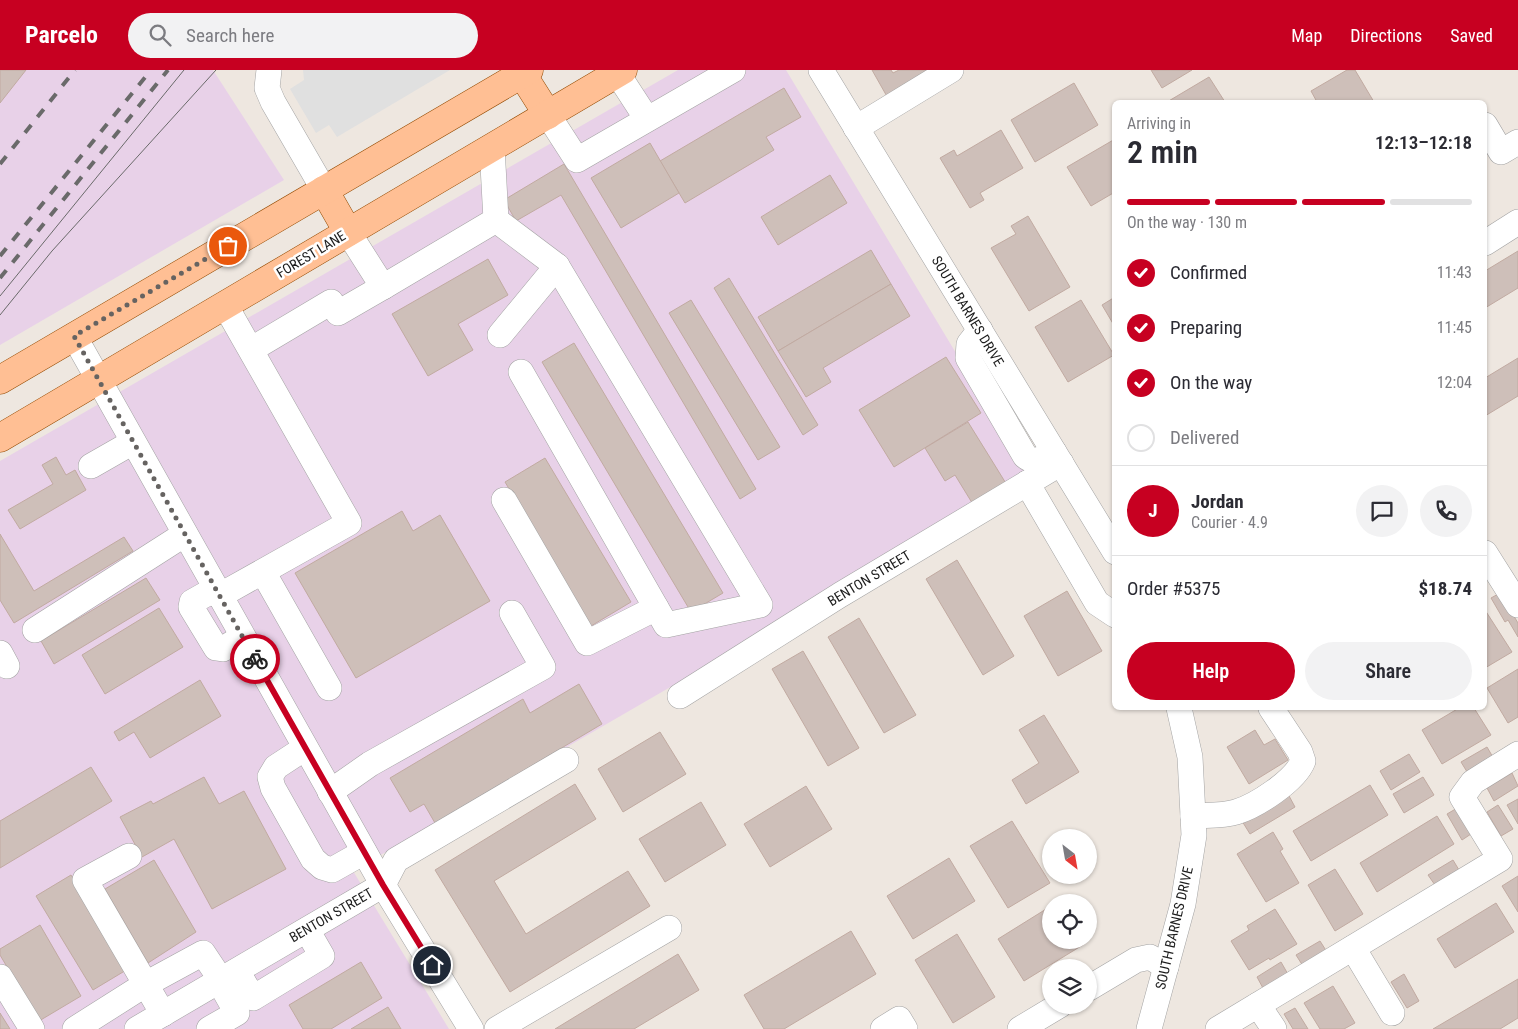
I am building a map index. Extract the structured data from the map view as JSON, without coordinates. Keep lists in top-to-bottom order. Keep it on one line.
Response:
{"streets":{"main road":["FOREST LANE"],"street":["SOUTH BARNES DRIVE","BENTON STREET"]},"crossings":[["SOUTH BARNES DRIVE","BENTON STREET"]],"north":"bottom right","page":{"header":"Parcelo","search":"Search here","nav":["Map","Directions","Saved"],"heading":["2 min","Arriving in","12:13–12:18"],"panel":["Jordan","Courier · 4.9","Order #5375","$18.74"],"bar":"On the way · 130 m","list":[["Confirmed","11:43"],["Preparing","11:45"],["On the way","12:04"],"Delivered"],"round":"J","buttons":["Help","Share"]}}
